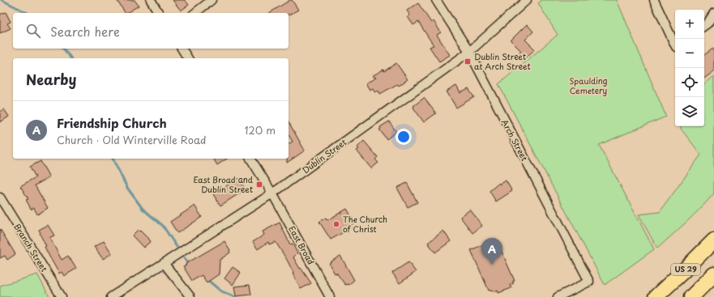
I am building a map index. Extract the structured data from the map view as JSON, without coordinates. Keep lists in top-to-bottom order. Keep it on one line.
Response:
{"streets":{"highway":["US 29"],"street":["Arch Street","Dublin Street","East Broad","Branch Street"]},"crossings":[["Arch Street","Dublin Street"],["Dublin Street","East Broad"]],"parks":["Spaulding Cemetery"],"places":{"transit":["Dublin Street at Arch Street","East Broad and Dublin Street"],"other":["The Church of Christ"]},"page":{"map_buttons":["+","−"],"search":"Search here","heading":"Nearby","list":[{"mark":"A","name":"Friendship Church","note":"Church · Old Winterville Road","value":"120 m"}],"pins":"A"}}
